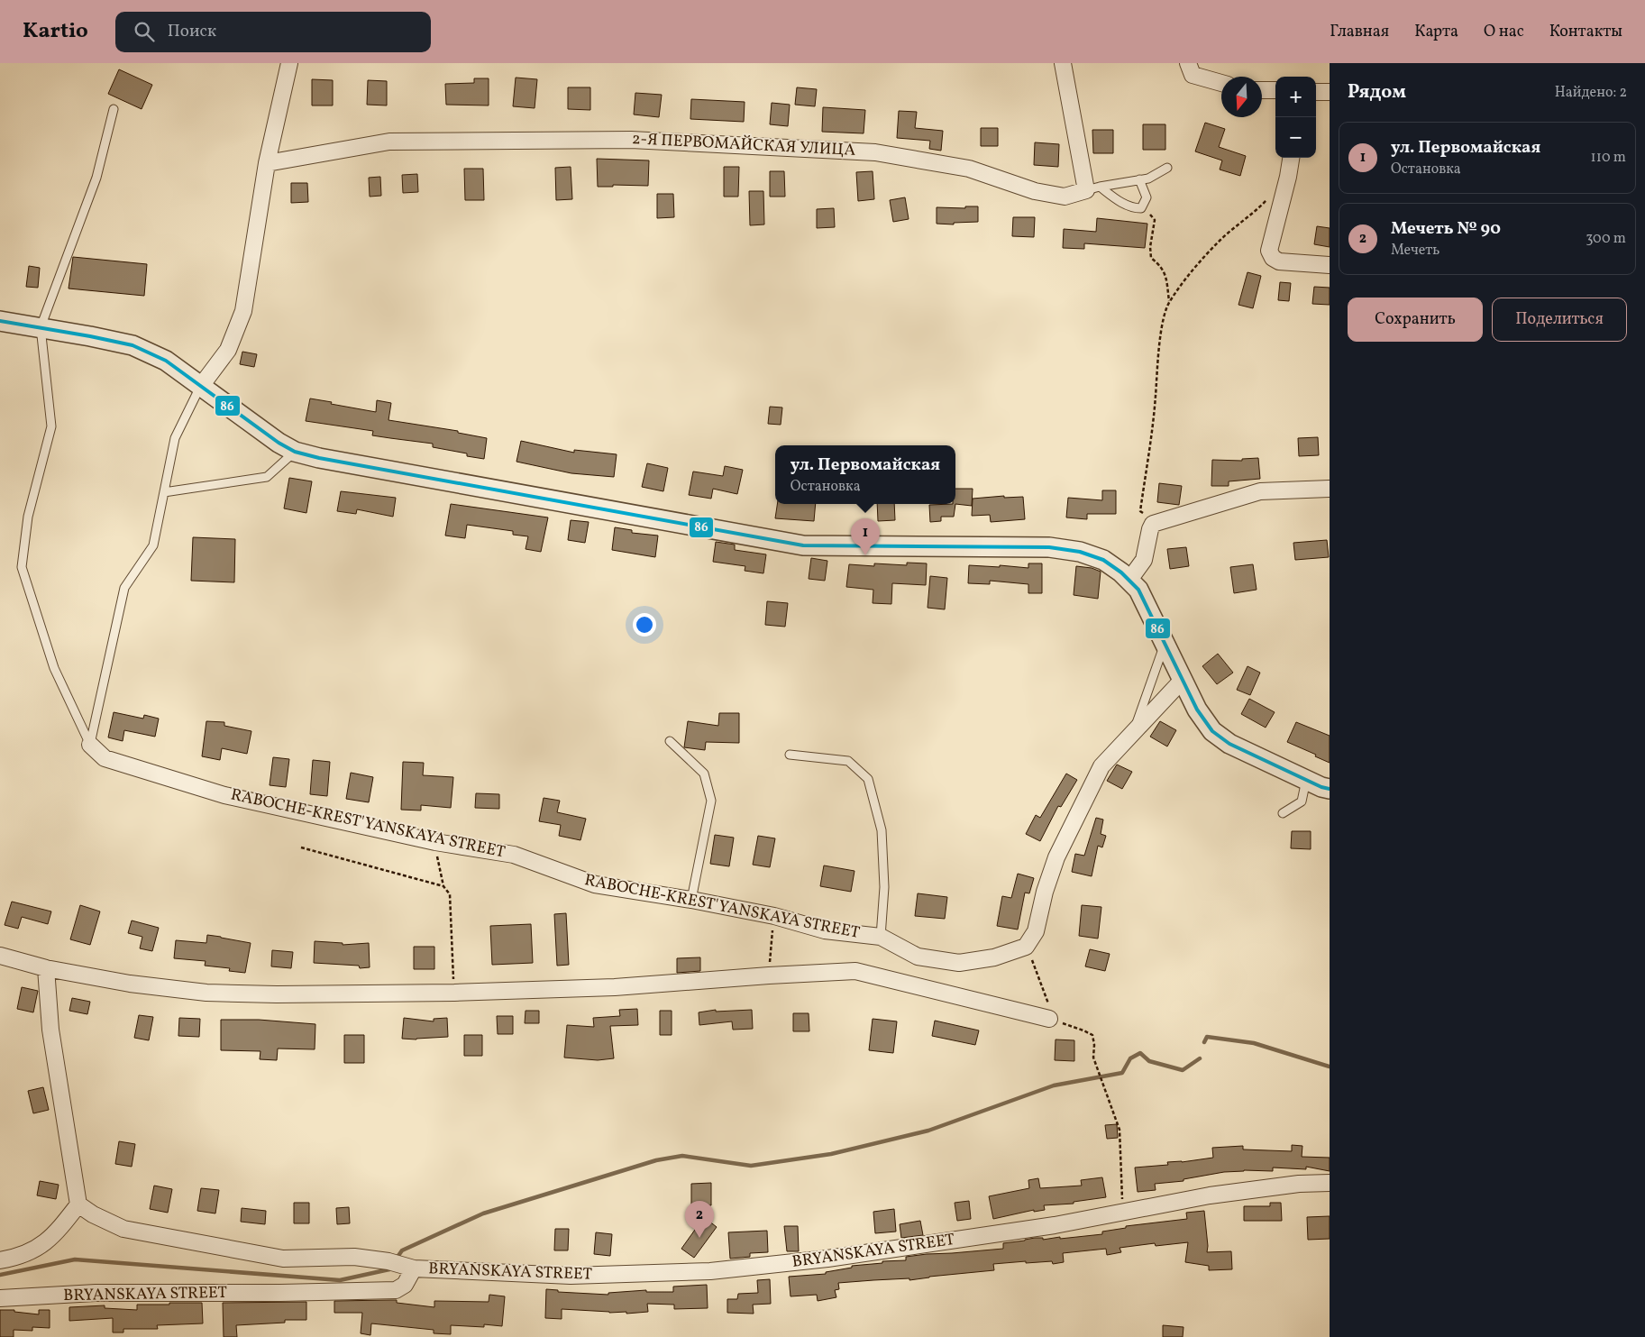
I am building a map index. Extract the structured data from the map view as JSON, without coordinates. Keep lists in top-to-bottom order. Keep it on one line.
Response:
{"streets":{"street":["2-Я ПЕРВОМАЙСКАЯ УЛИЦА","RABOCHE-KREST'YANSKAYA STREET","BRYANSKAYA STREET"]},"lines":["transit line 86"],"north":"bottom","page":{"header":"Kartio","search":"Поиск","nav":["Главная","Карта","О нас","Контакты"],"heading":["Рядом","Найдено: 2"],"map_buttons":["+","−"],"list":[{"mark":"1","name":"ул. Первомайская","note":"Остановка","value":"110 m"},{"mark":"2","name":"Мечеть № 90","note":"Мечеть","value":"300 m"}],"buttons":["Сохранить","Поделиться"],"popup":["ул. Первомайская","Остановка"],"pins":["1","2"]}}
